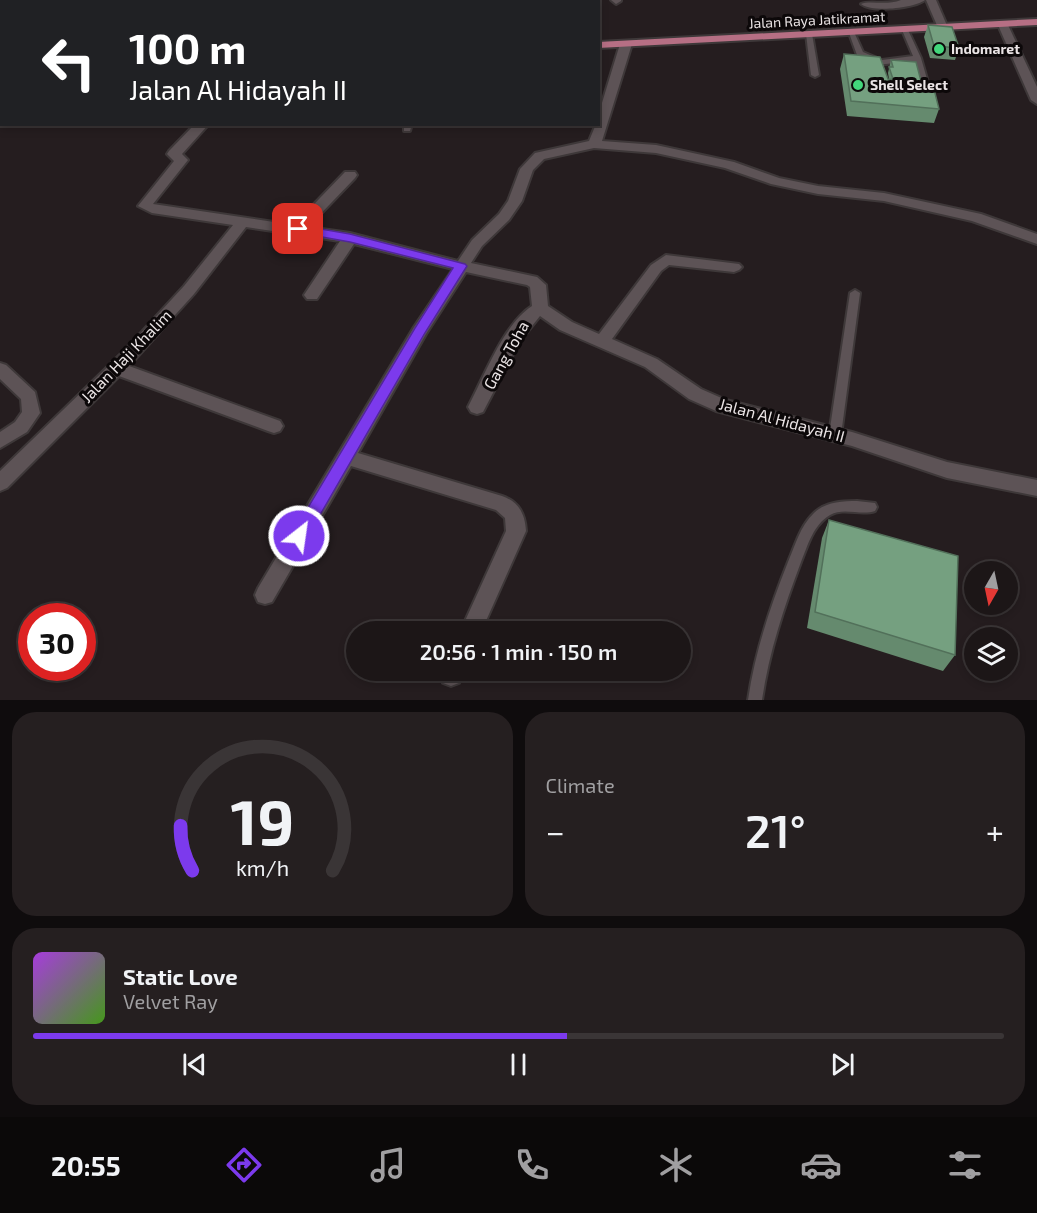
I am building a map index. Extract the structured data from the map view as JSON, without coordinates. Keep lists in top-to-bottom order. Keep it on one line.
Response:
{"streets":{"main road":["Jalan Raya Jatikramat"],"street":["Gang Toha","Jalan Haji Khalim","Jalan Al Hidayah II"]},"crossings":[["Gang Toha","Jalan Al Hidayah II"]],"places":["Indomaret","Shell Select"],"north":"bottom","page":{"turn":["100 m","Jalan Al Hidayah II"],"limit":"30","trip":"20:56 · 1 min · 150 m","tile":"Climate","heat":["−","21°","+"],"song":["Static Love","Velvet Ray"],"tabs":"20:55","gauge":["19","km/h"]}}
